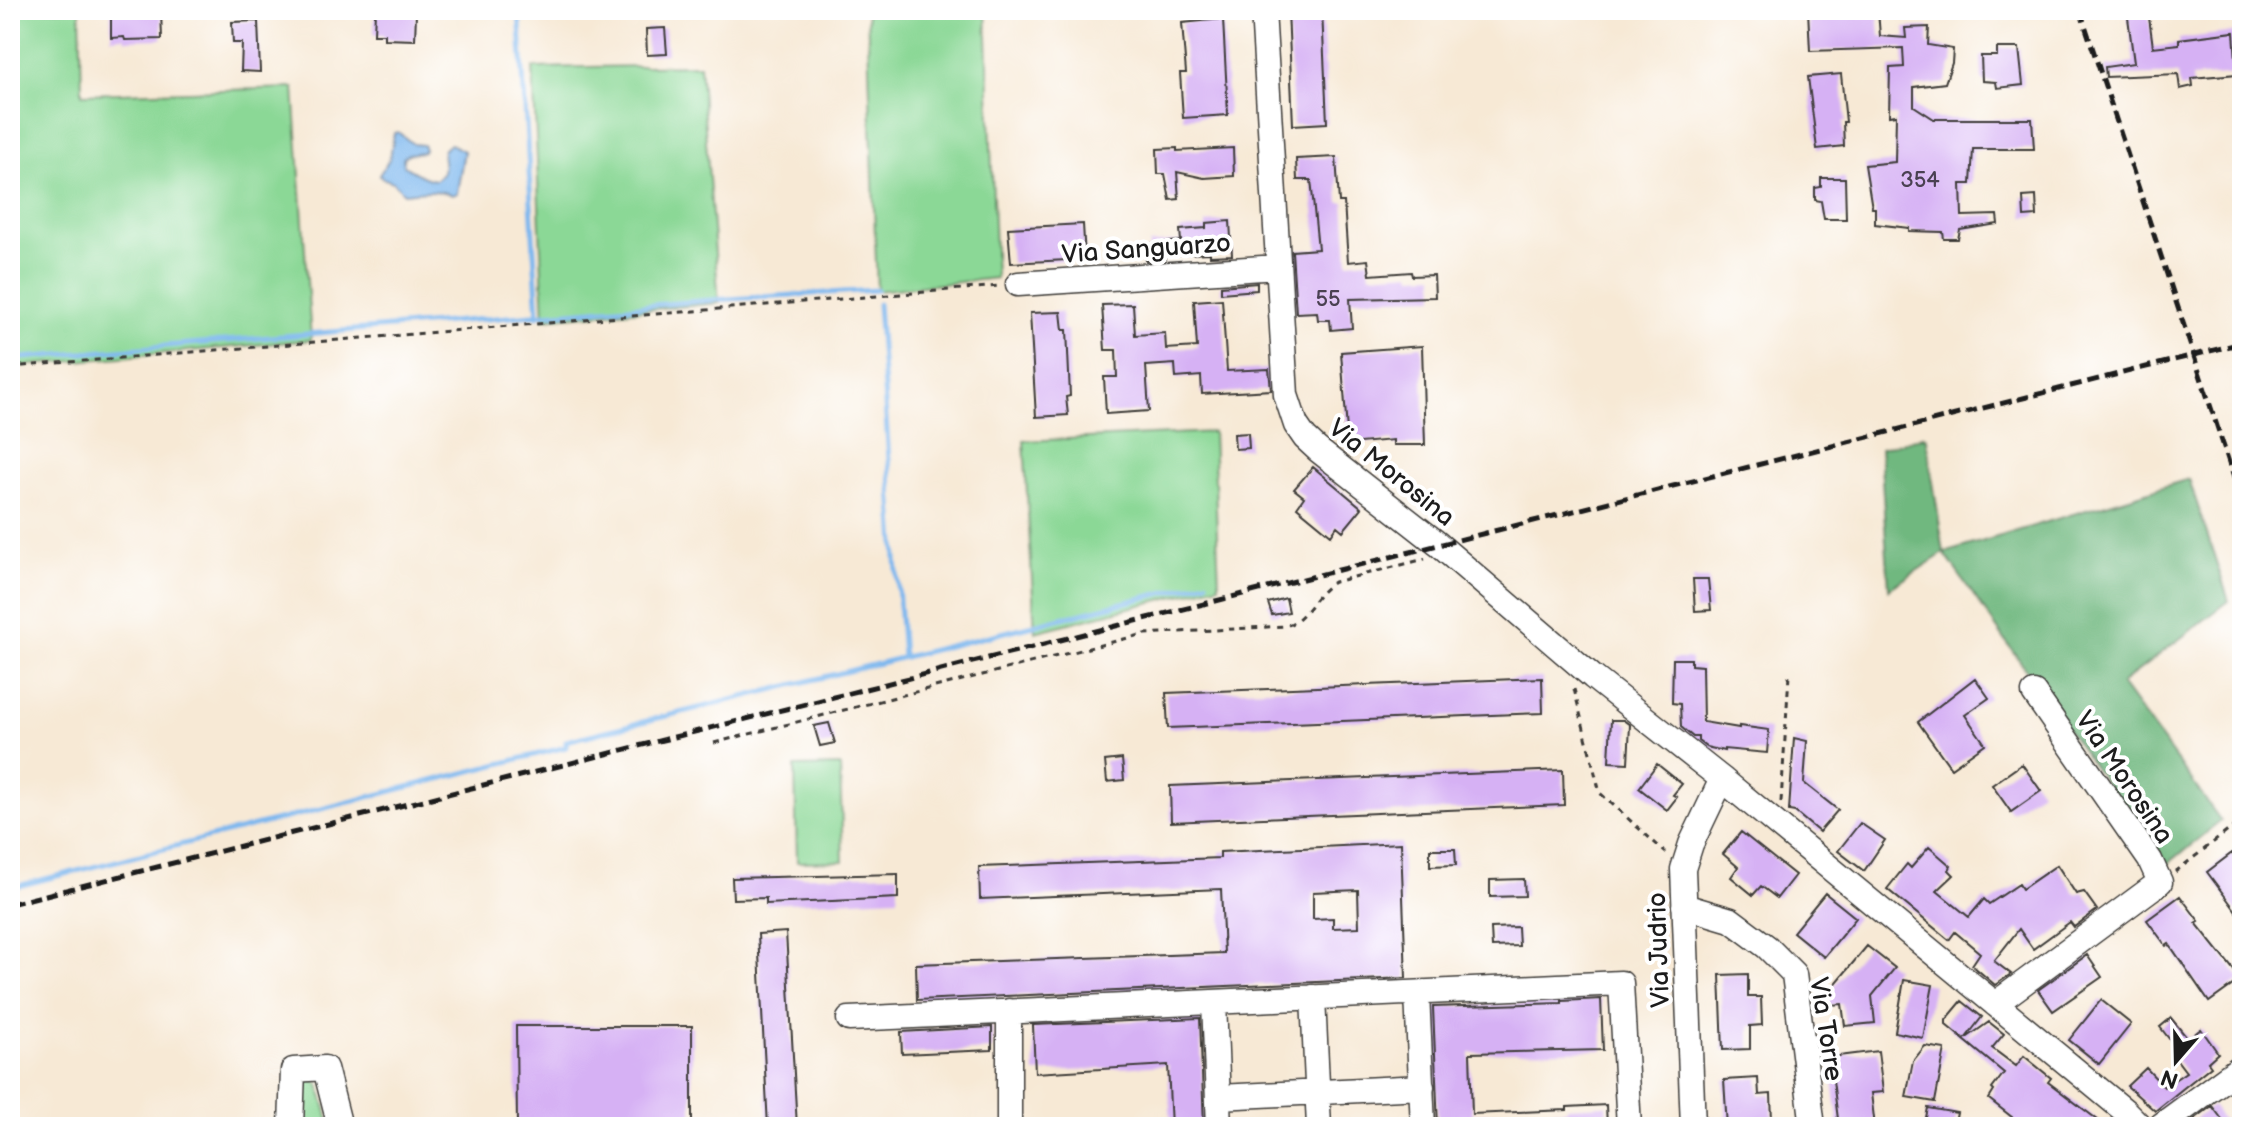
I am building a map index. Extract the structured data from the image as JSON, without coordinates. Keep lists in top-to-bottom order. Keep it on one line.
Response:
{"streets":{"street":["Via Sanguarzo","Via Morosina","Via Judrio","Via Torre"]},"crossings":[["Via Sanguarzo","Via Morosina"],["Via Morosina","Via Judrio"],["Via Judrio","Via Torre"]],"house_numbers":["354","55"],"north":"bottom"}
